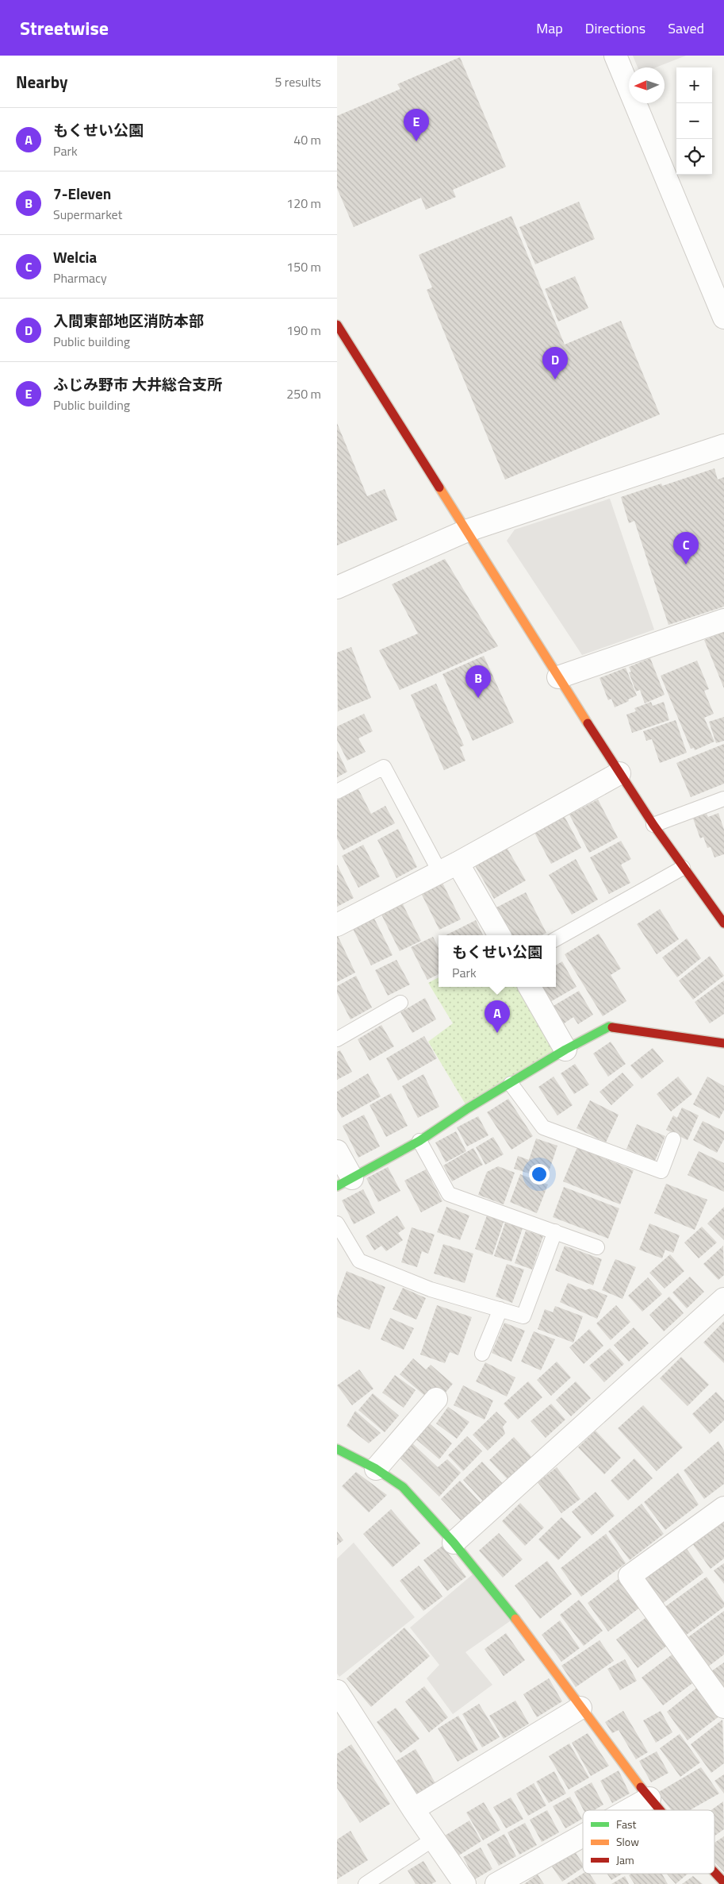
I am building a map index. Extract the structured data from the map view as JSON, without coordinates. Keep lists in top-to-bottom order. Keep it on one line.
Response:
{"legend":["Fast","Slow","Jam"],"north":"left","page":{"header":"Streetwise","nav":["Map","Directions","Saved"],"heading":["Nearby","5 results"],"map_buttons":["+","−"],"list":[{"mark":"A","name":"もくせい公園","note":"Park","value":"40 m"},{"mark":"B","name":"7-Eleven","note":"Supermarket","value":"120 m"},{"mark":"C","name":"Welcia","note":"Pharmacy","value":"150 m"},{"mark":"D","name":"入間東部地区消防本部","note":"Public building","value":"190 m"},{"mark":"E","name":"ふじみ野市 大井総合支所","note":"Public building","value":"250 m"}],"pins":["E","D","C","B","A"],"popup":["もくせい公園","Park"]}}
